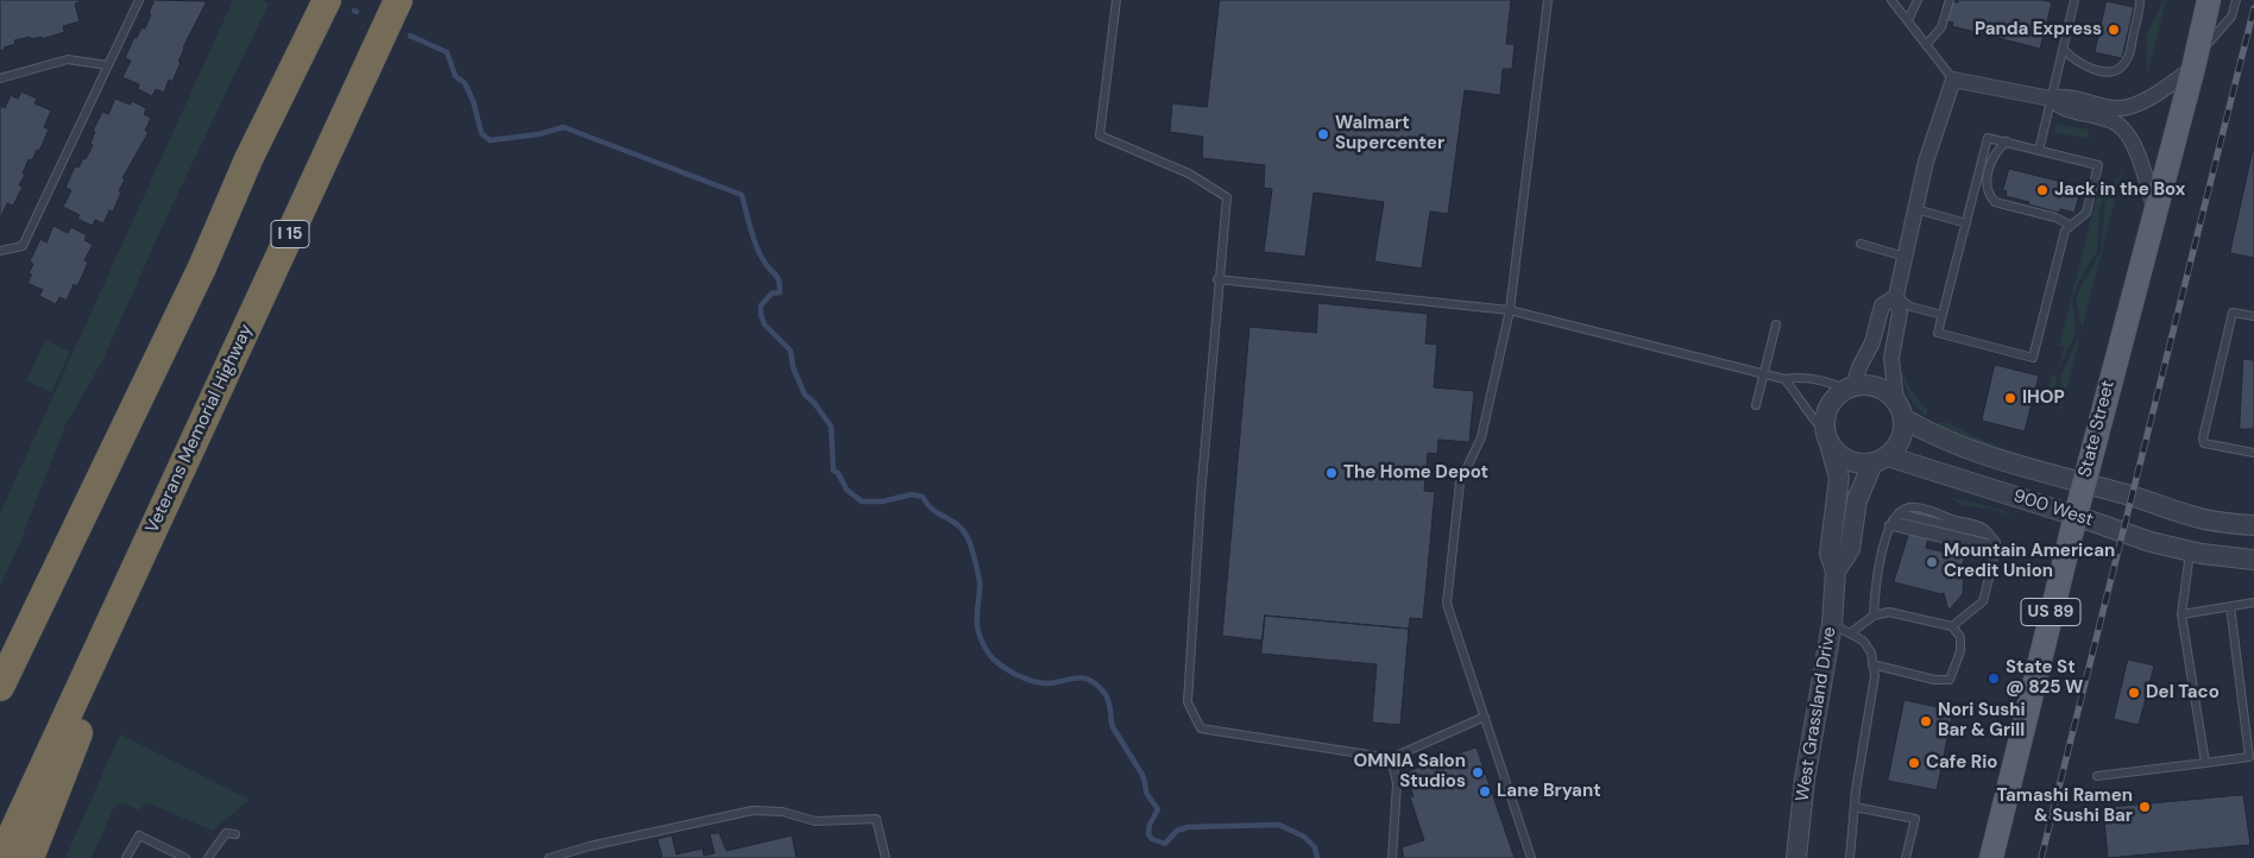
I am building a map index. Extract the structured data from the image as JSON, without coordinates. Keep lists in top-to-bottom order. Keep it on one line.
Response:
{"streets":{"highway":["I 15","Veterans Memorial Highway"],"main road":["State Street","US 89"],"street":["900 West","West Grassland Drive"]},"crossings":[["State Street","900 West"],["900 West","West Grassland Drive"]],"places":["Panda Express","Walmart Supercenter","Jack in the Box","IHOP","The Home Depot","Mountain American Credit Union","State St @ 825 W","Del Taco","Nori Sushi Bar & Grill","Cafe Rio","OMNIA Salon Studios","Lane Bryant","Tamashi Ramen & Sushi Bar"]}
